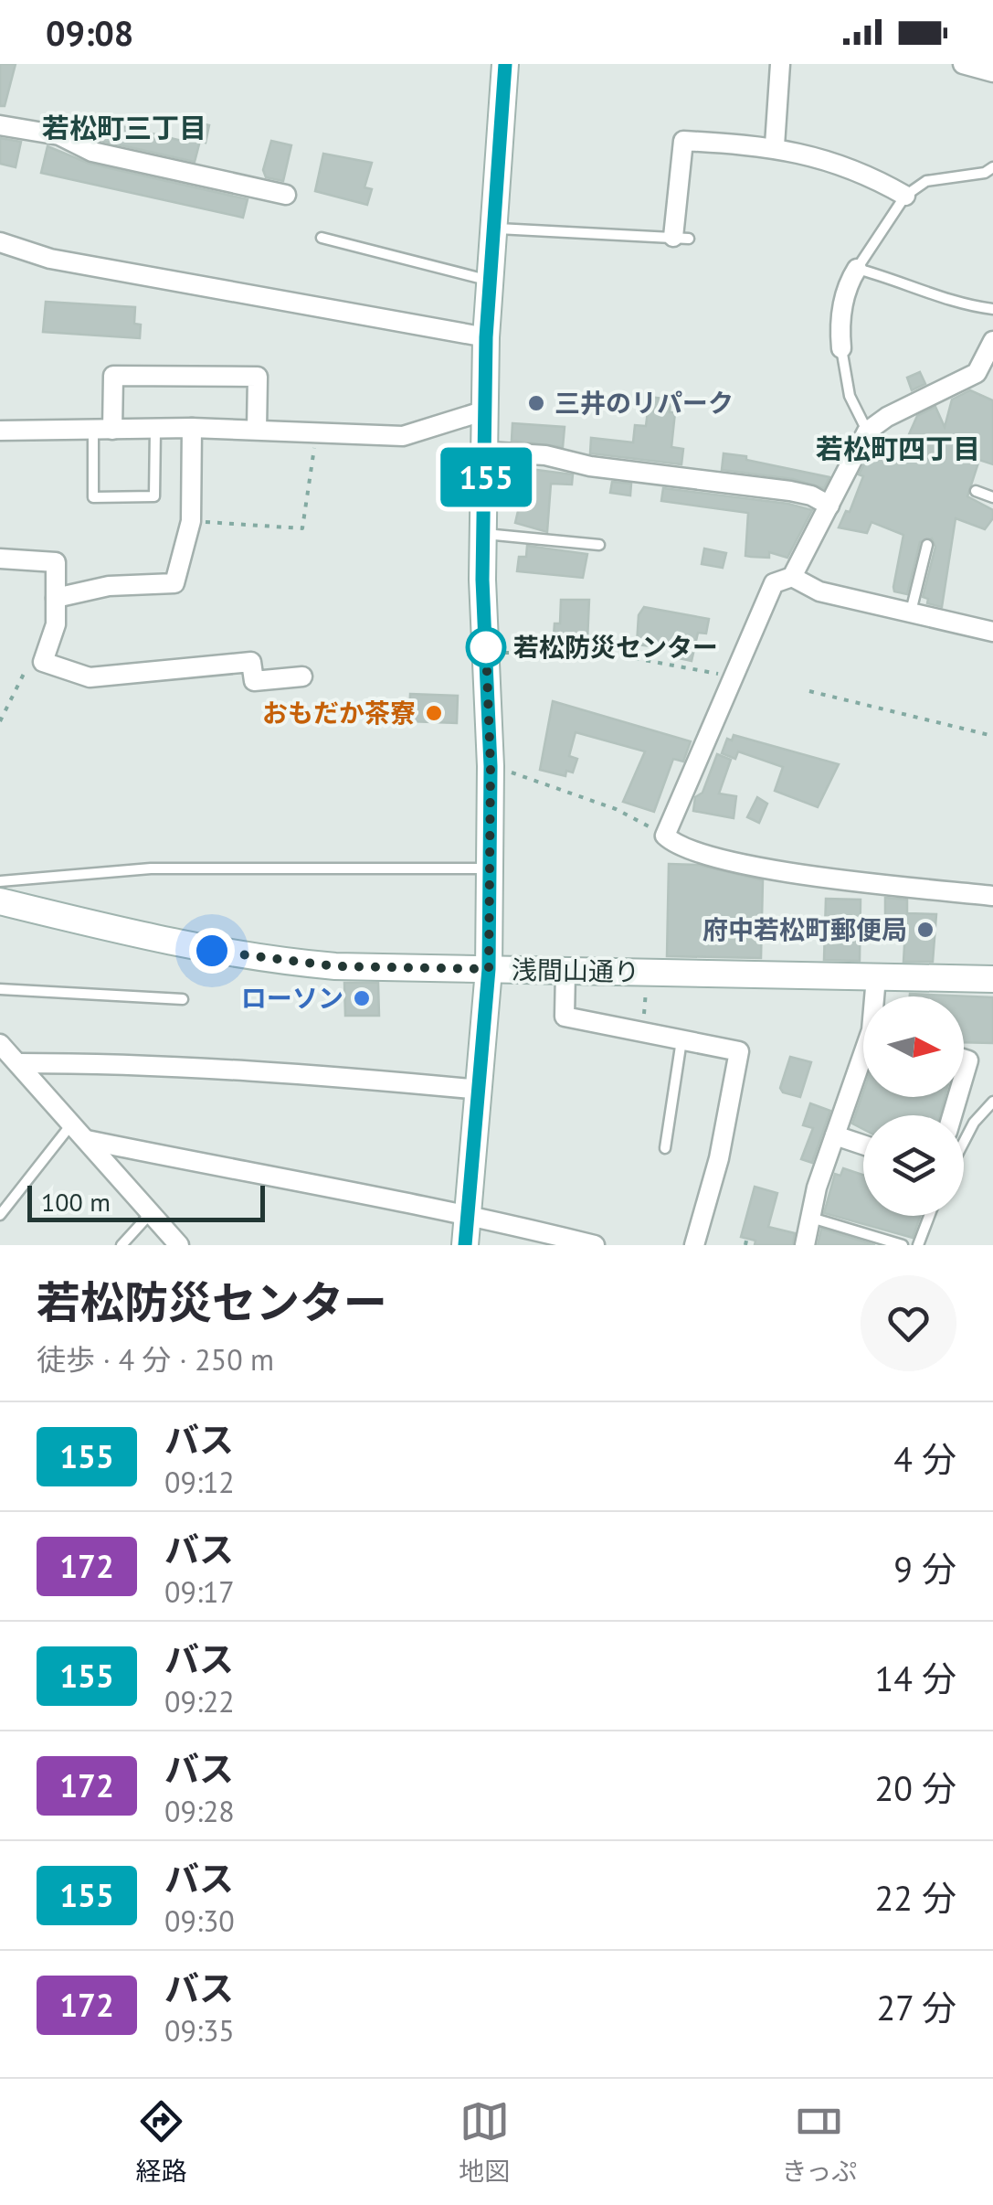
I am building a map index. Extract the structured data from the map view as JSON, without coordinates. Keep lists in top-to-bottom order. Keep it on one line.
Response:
{"streets":{"main road":["浅間山通り"]},"districts":["若松町三丁目","若松町四丁目"],"places":["三井のリパーク","若松防災センター","おもだか茶寮","府中若松町郵便局","ローソン"],"lines":["bus line 155"],"scale_bar":"100 m","north":"right","page":{"status":"09:08","on_map":"155","scale":"100 m","heading":["若松防災センター","徒歩 · 4 分 · 250 m"],"list":[{"mark":"155","name":"バス","note":"09:12","value":"4 分"},{"mark":"172","name":"バス","note":"09:17","value":"9 分"},{"mark":"155","name":"バス","note":"09:22","value":"14 分"},{"mark":"172","name":"バス","note":"09:28","value":"20 分"},{"mark":"155","name":"バス","note":"09:30","value":"22 分"},{"mark":"172","name":"バス","note":"09:35","value":"27 分"}],"tabs":["経路","地図","きっぷ"]}}
